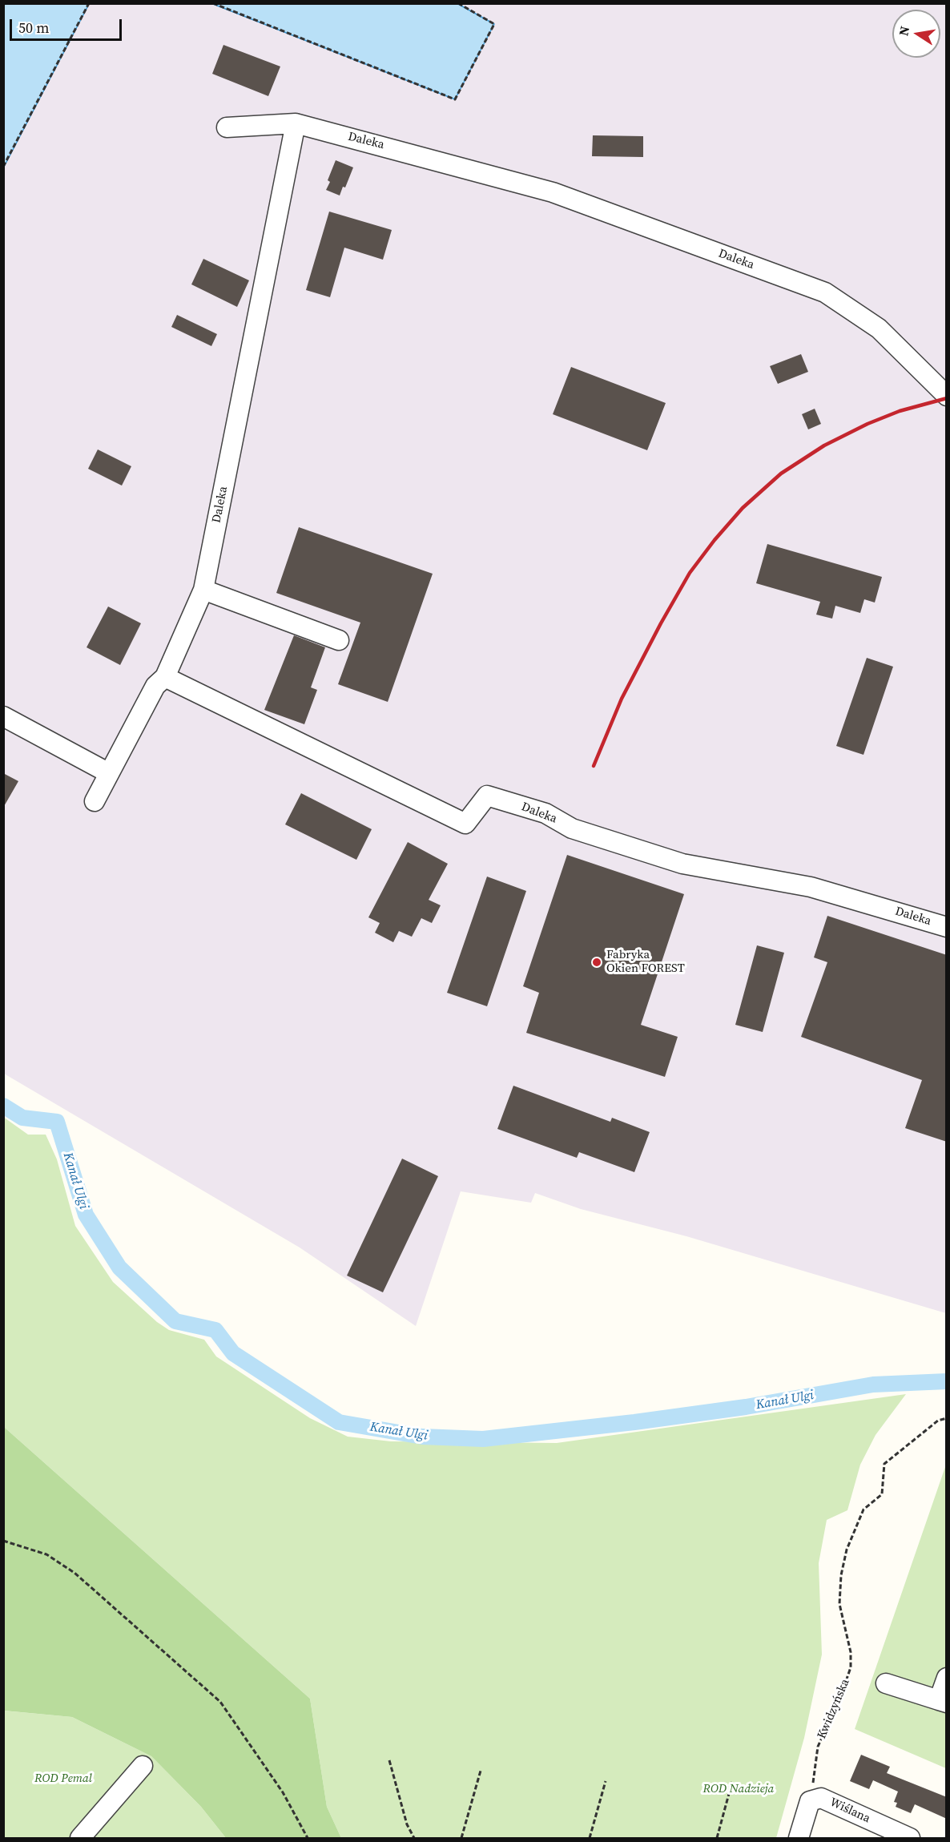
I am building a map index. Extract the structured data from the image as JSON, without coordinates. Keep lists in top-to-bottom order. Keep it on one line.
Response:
{"streets":{"street":["Daleka","Wiślana"],"path":["Kwidzyńska"]},"crossings":[["Kwidzyńska","Wiślana"]],"water":["Kanał Ulgi"],"parks":["ROD Pemal","ROD Nadzieja"],"places":["Fabryka Okien FOREST"],"scale_bar":"50 m","north":"left"}
